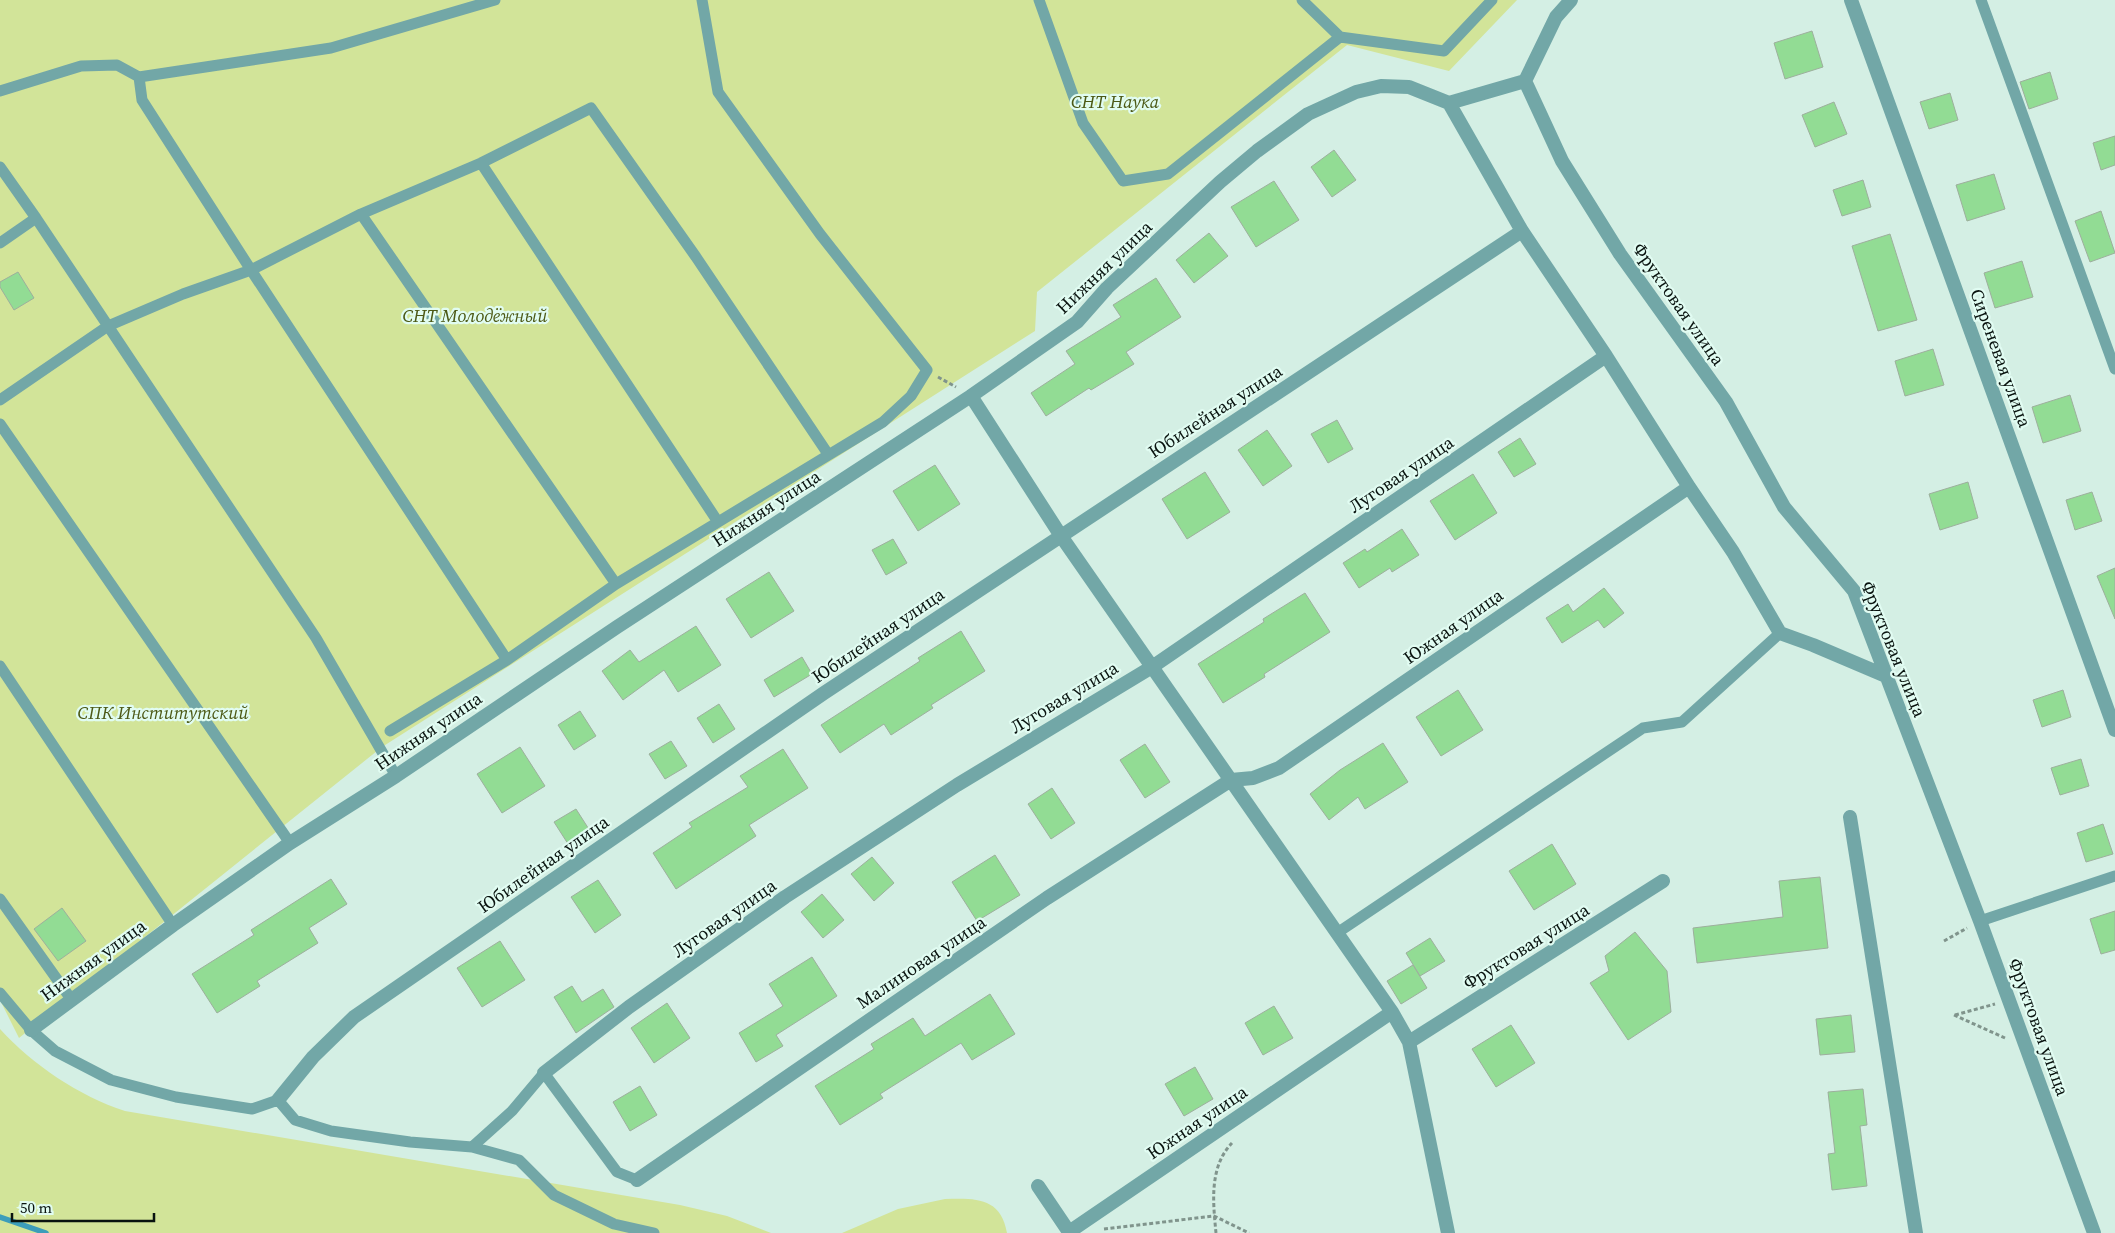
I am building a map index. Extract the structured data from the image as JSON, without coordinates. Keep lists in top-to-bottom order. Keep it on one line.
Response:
{"streets":{"street":["Нижняя улица","Фруктовая улица","Сиреневая улица","Юбилейная улица","Луговая улица","Южная улица","Малиновая улица"]},"crossings":[["Южная улица","Малиновая улица"]],"parks":["СНТ Наука","СНТ Молодёжный","СПК Институтский"],"scale_bar":"50 m"}
